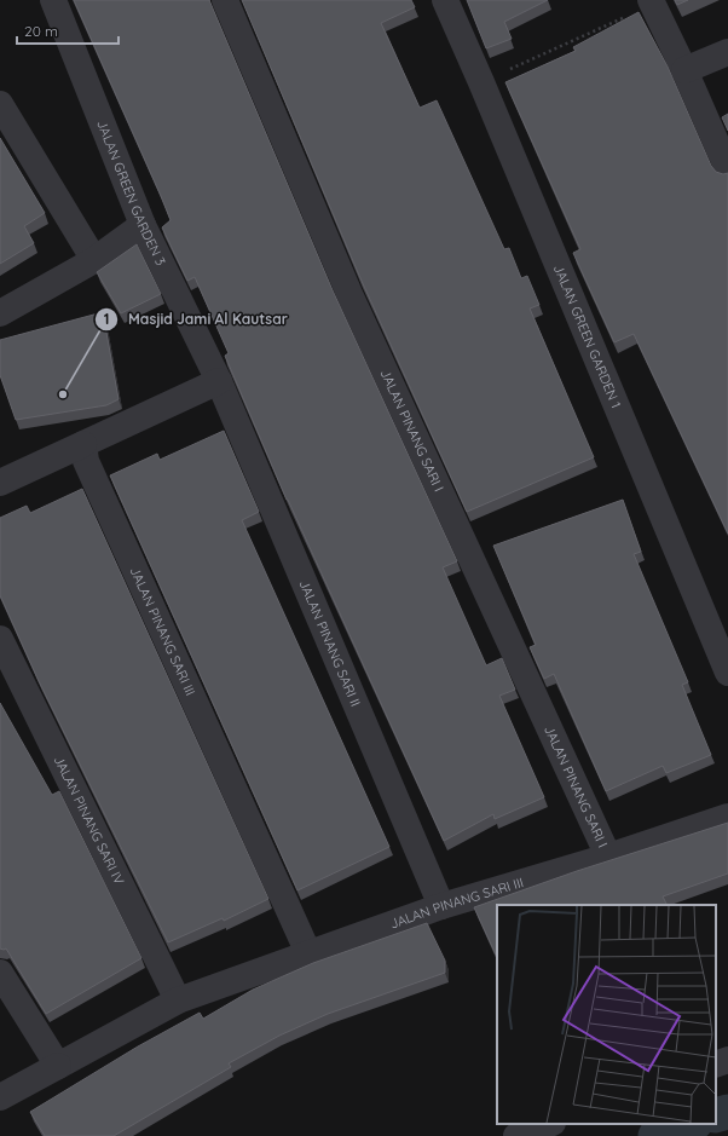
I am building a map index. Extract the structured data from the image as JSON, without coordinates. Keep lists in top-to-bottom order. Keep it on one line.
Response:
{"streets":{"street":["JALAN GREEN GARDEN 3","JALAN GREEN GARDEN 1","JALAN PINANG SARI I","JALAN PINANG SARI III","JALAN PINANG SARI II","JALAN PINANG SARI IV"]},"crossings":[["JALAN GREEN GARDEN 3","JALAN PINANG SARI II"],["JALAN PINANG SARI I","JALAN PINANG SARI III"],["JALAN PINANG SARI III","JALAN PINANG SARI II"],["JALAN PINANG SARI III","JALAN PINANG SARI IV"]],"places":["Masjid Jami Al Kautsar"],"scale_bar":"20 m"}
